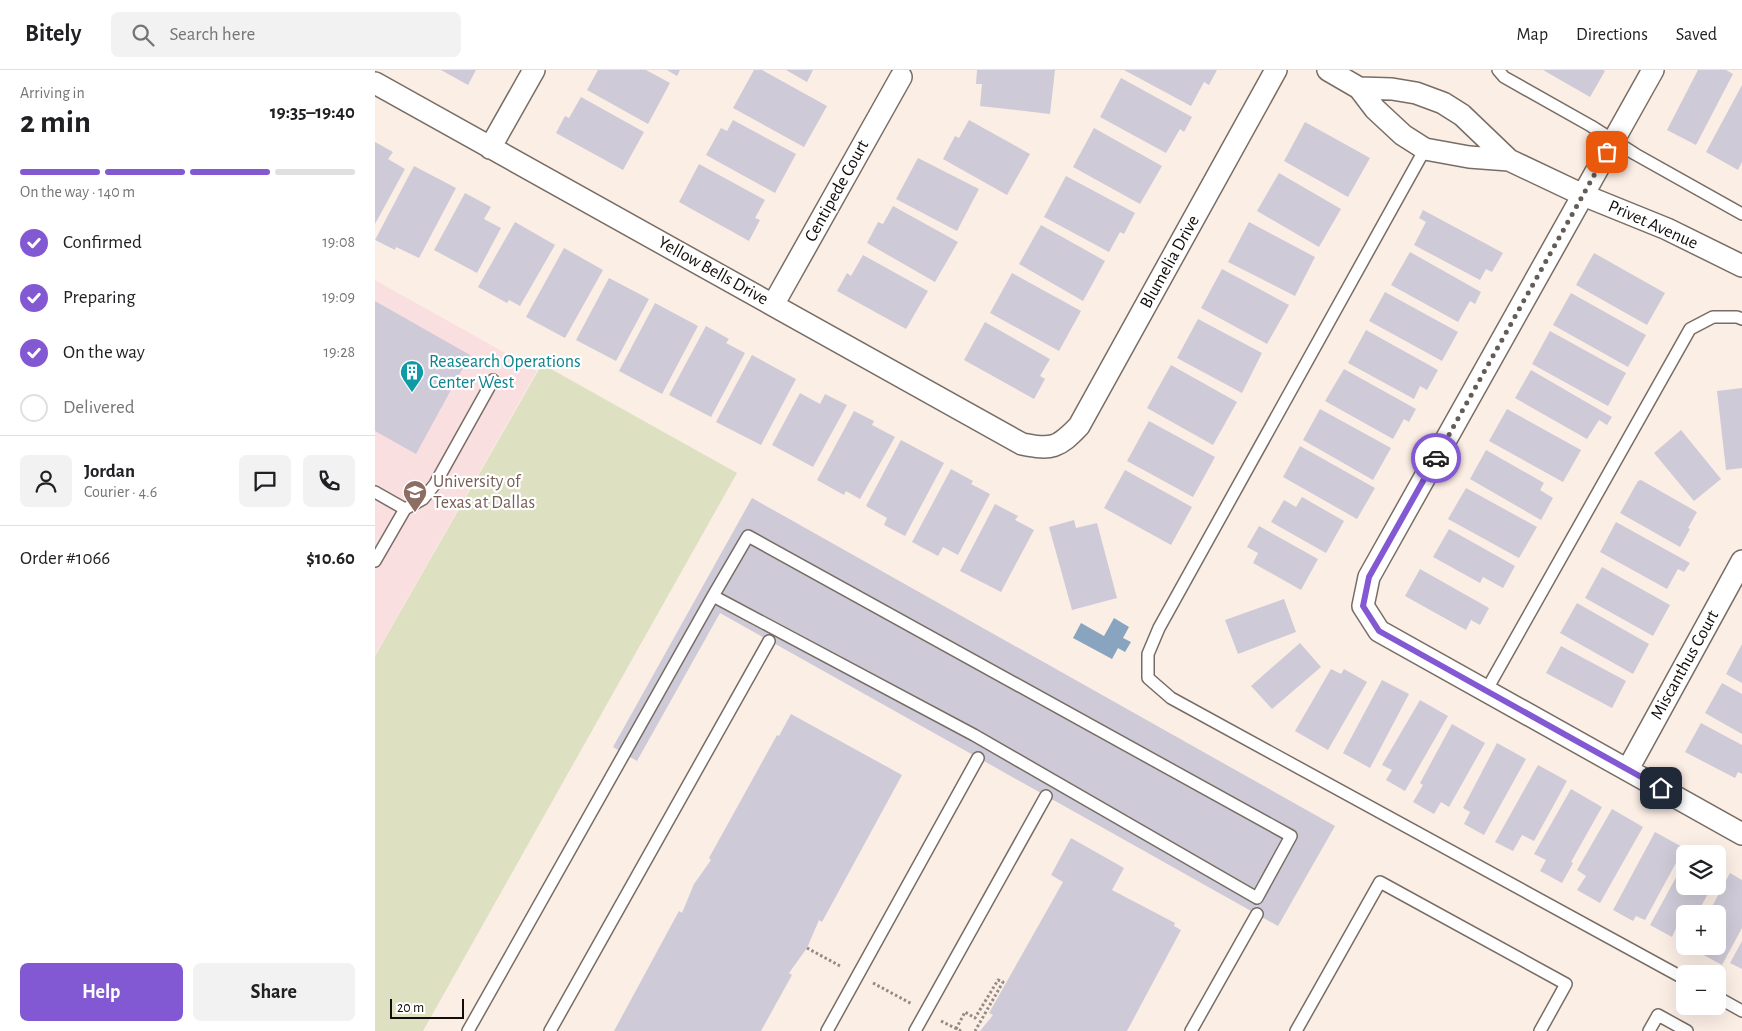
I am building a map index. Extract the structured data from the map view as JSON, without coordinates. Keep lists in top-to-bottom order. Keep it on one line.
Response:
{"streets":{"street":["Centipede Court","Privet Avenue","Blumelia Drive","Yellow Bells Drive","Miscanthus Court"]},"crossings":[["Centipede Court","Yellow Bells Drive"],["Blumelia Drive","Yellow Bells Drive"]],"places":{"building":["Reasearch Operations Center West"],"school or university":["University of Texas at Dallas"]},"scale_bar":"20 m","page":{"header":"Bitely","search":"Search here","nav":["Map","Directions","Saved"],"heading":["2 min","Arriving in","19:35–19:40"],"panel":["Jordan","Courier · 4.6","Order #1066","$10.60"],"bar":"On the way · 140 m","list":[["Confirmed","19:08"],["Preparing","19:09"],["On the way","19:28"],"Delivered"],"map_buttons":["+","−"],"buttons":["Help","Share"],"scale":"20 m"}}
